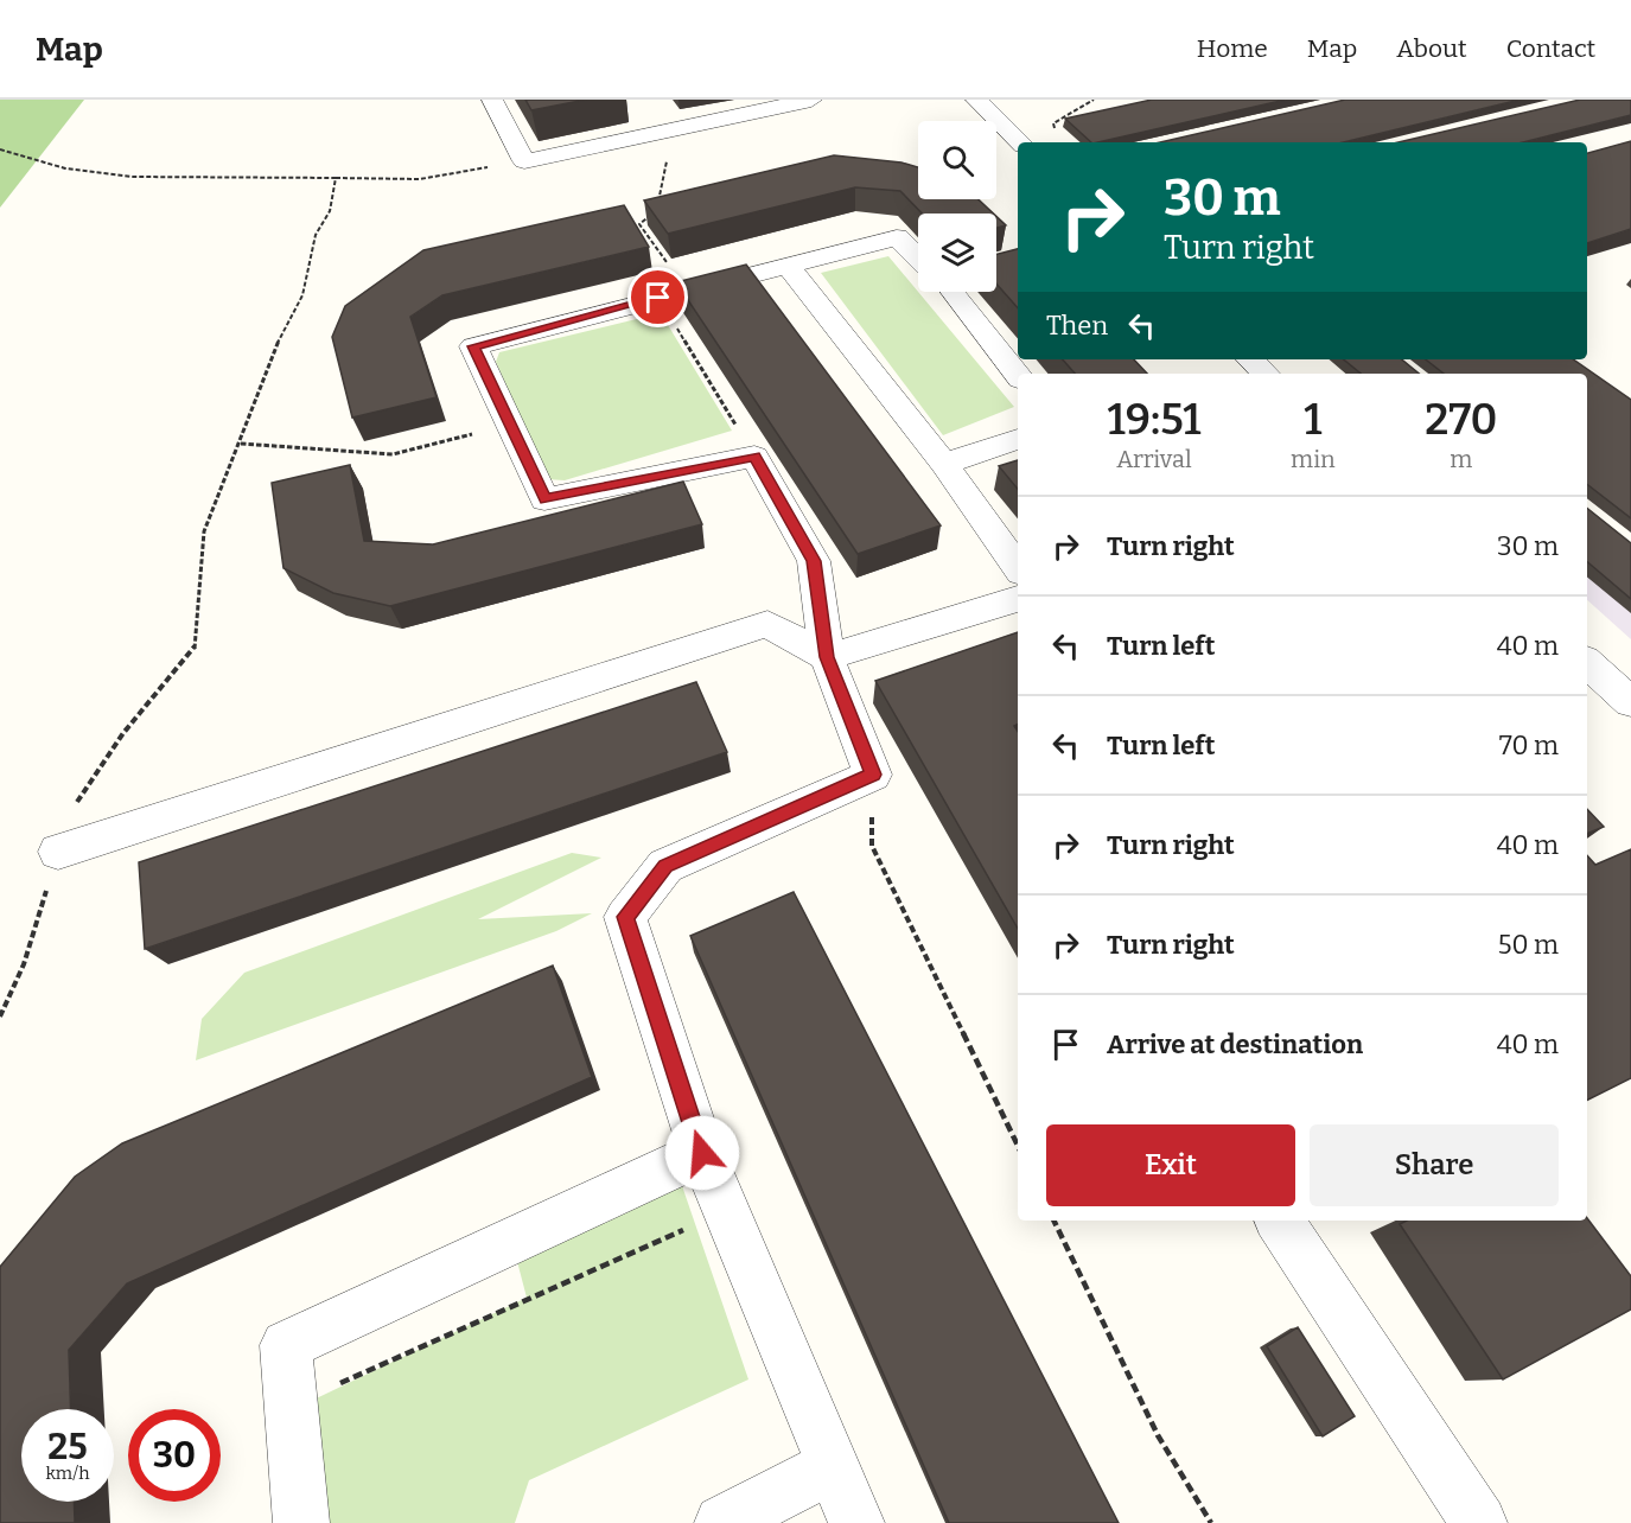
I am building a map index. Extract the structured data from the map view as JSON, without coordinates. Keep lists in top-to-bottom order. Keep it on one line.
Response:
{"page":{"header":"Map","nav":["Home","Map","About","Contact"],"turn":["30 m","Turn right"],"then":"Then","eta":["19:51","Arrival","1","min","270","m"],"list":[{"name":"Turn right","value":"30 m"},{"name":"Turn left","value":"40 m"},{"name":"Turn left","value":"70 m"},{"name":"Turn right","value":"40 m"},{"name":"Turn right","value":"50 m"},{"name":"Arrive at destination","value":"40 m"}],"buttons":["Exit","Share"],"speed":"25 km/h","limit":"30"}}
